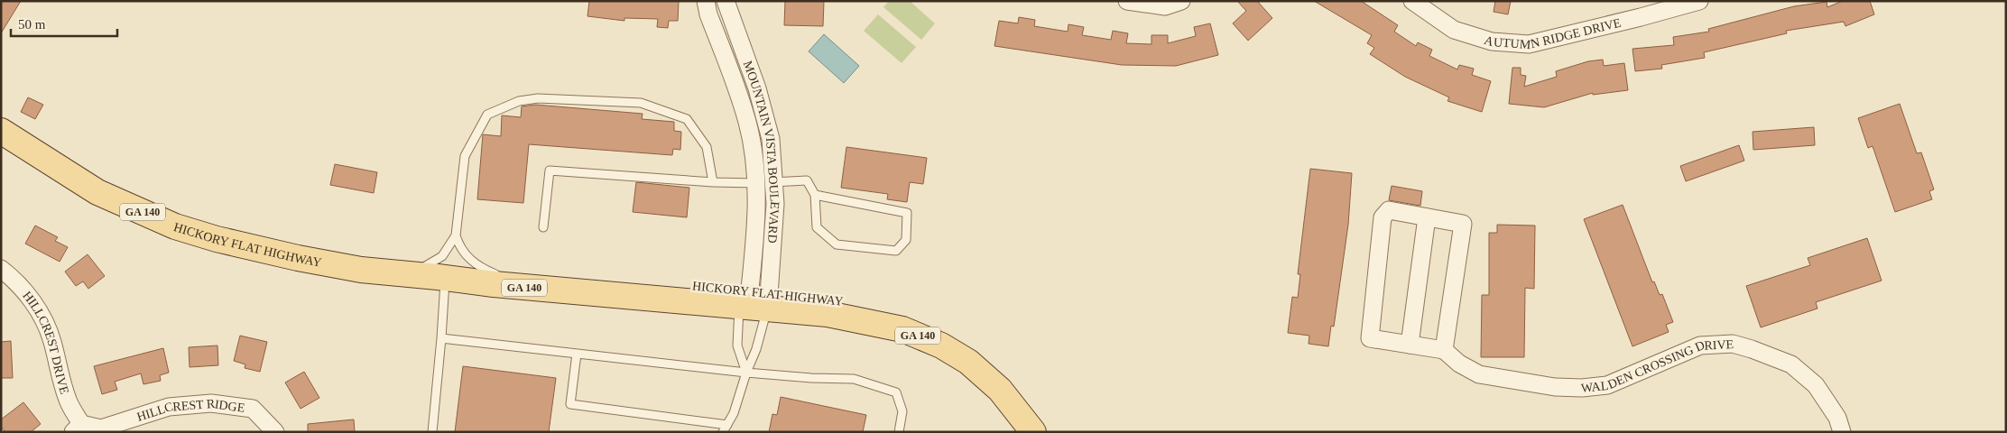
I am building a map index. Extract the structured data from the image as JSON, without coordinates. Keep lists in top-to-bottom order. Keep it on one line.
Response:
{"streets":{"main road":["GA 140","HICKORY FLAT HIGHWAY"],"street":["AUTUMN RIDGE DRIVE","MOUNTAIN VISTA BOULEVARD","HILLCREST DRIVE","WALDEN CROSSING DRIVE","HILLCREST RIDGE"]},"crossings":[["MOUNTAIN VISTA BOULEVARD","HICKORY FLAT HIGHWAY"],["HILLCREST DRIVE","HILLCREST RIDGE"]],"scale_bar":"50 m"}
